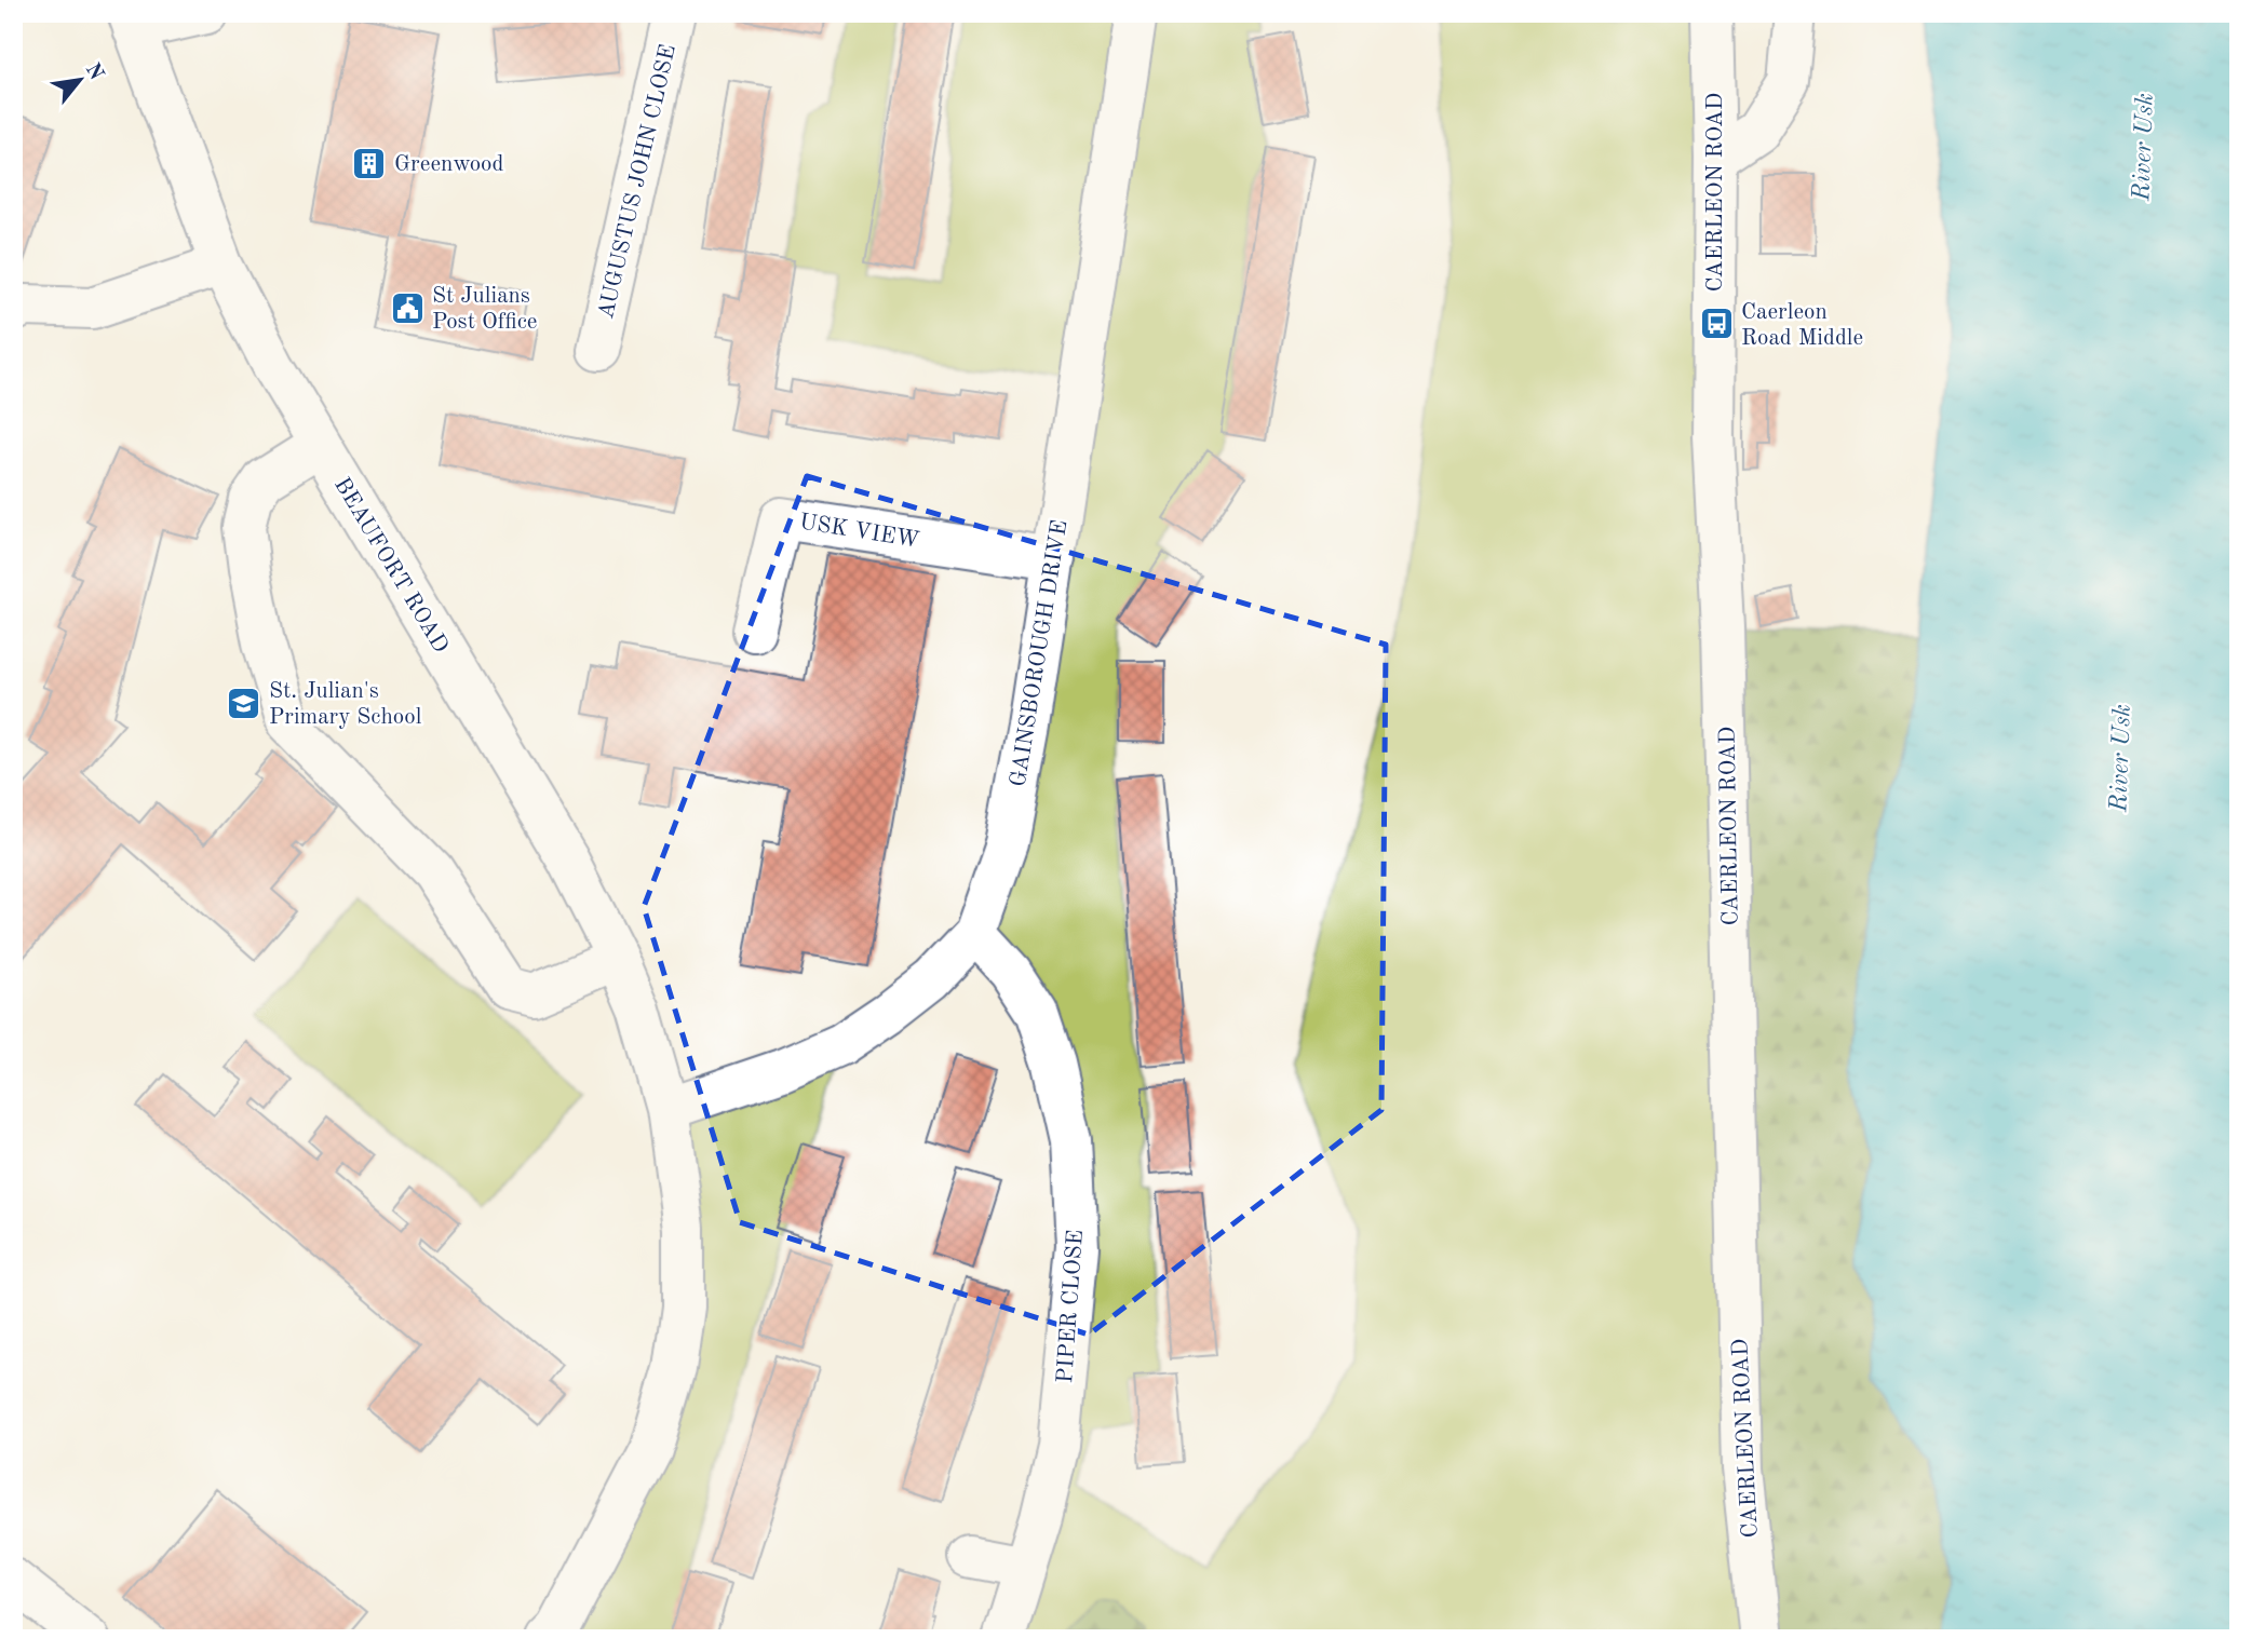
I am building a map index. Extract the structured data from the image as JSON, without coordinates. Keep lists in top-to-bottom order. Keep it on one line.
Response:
{"streets":{"street":["AUGUSTUS JOHN CLOSE","CAERLEON ROAD","USK VIEW","BEAUFORT ROAD","GAINSBOROUGH DRIVE","PIPER CLOSE"]},"crossings":[["USK VIEW","GAINSBOROUGH DRIVE"],["BEAUFORT ROAD","GAINSBOROUGH DRIVE"],["GAINSBOROUGH DRIVE","PIPER CLOSE"]],"water":["River Usk"],"places":{"building":["Greenwood"],"public building":["St Julians Post Office"],"bus stop":["Caerleon Road Middle"],"school or university":["St. Julian's Primary School"]},"north":"top right"}
